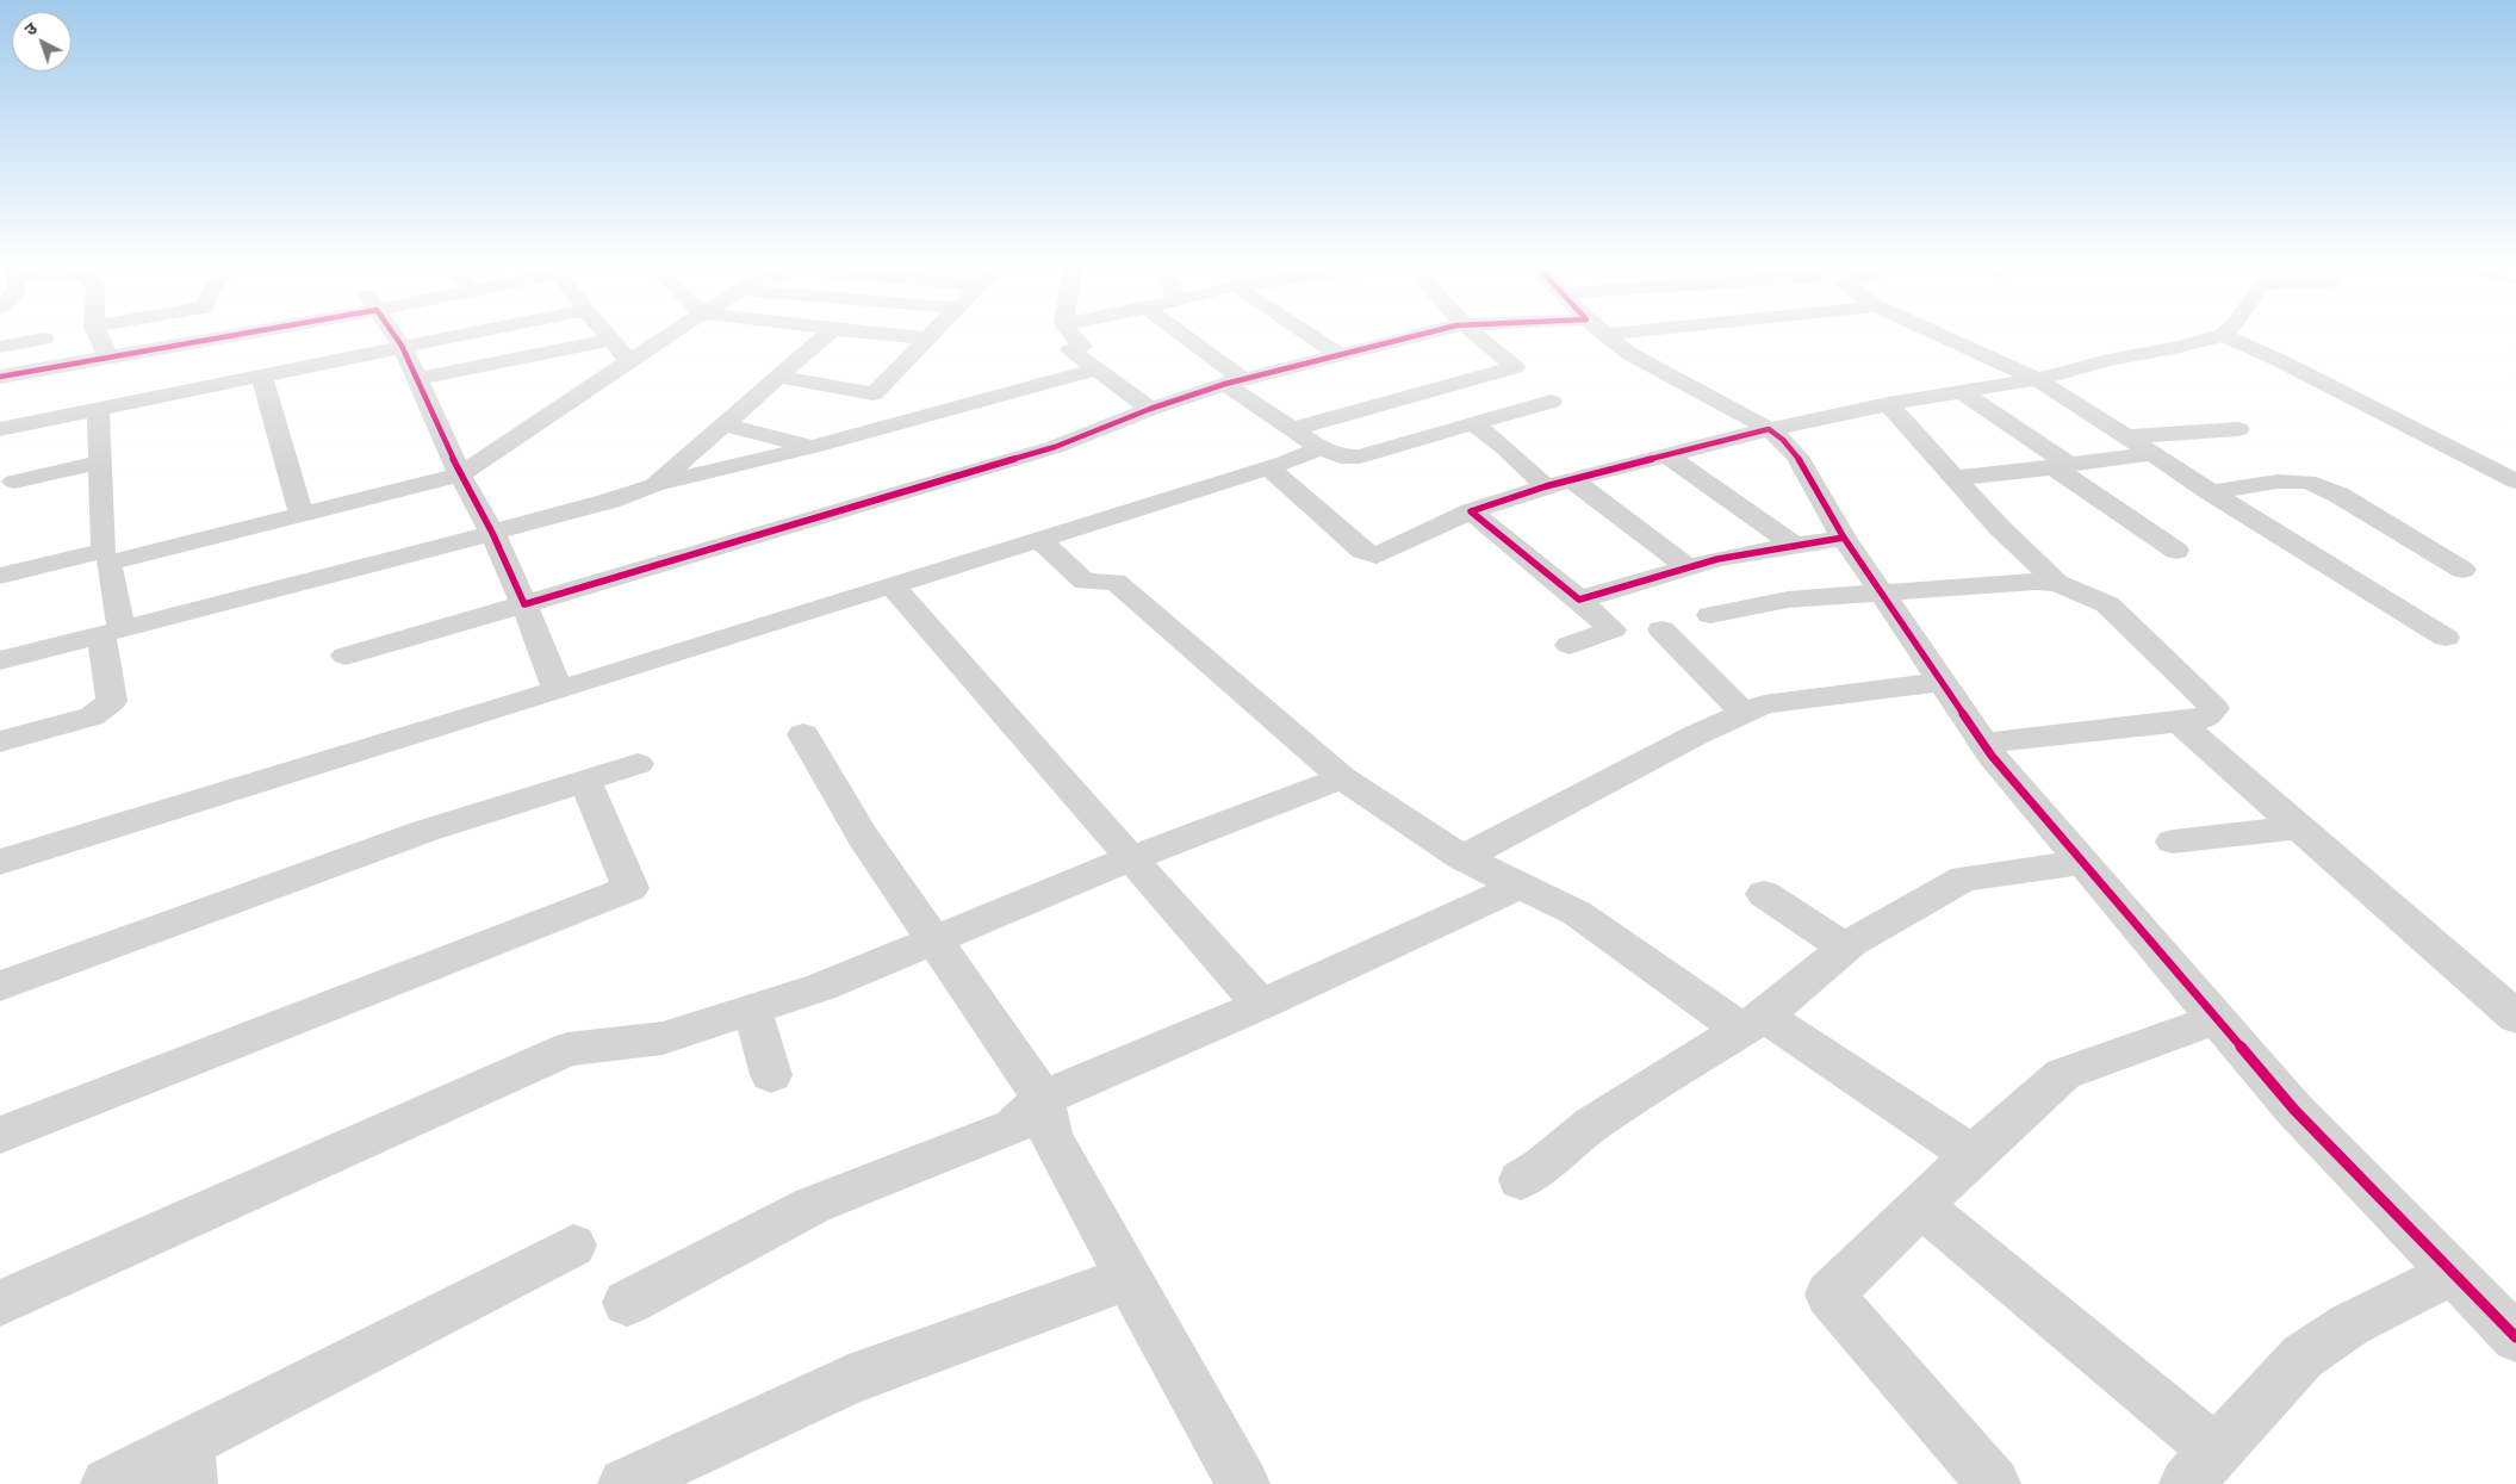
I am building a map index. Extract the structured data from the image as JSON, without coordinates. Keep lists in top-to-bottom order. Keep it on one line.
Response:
{"north":"top left"}
